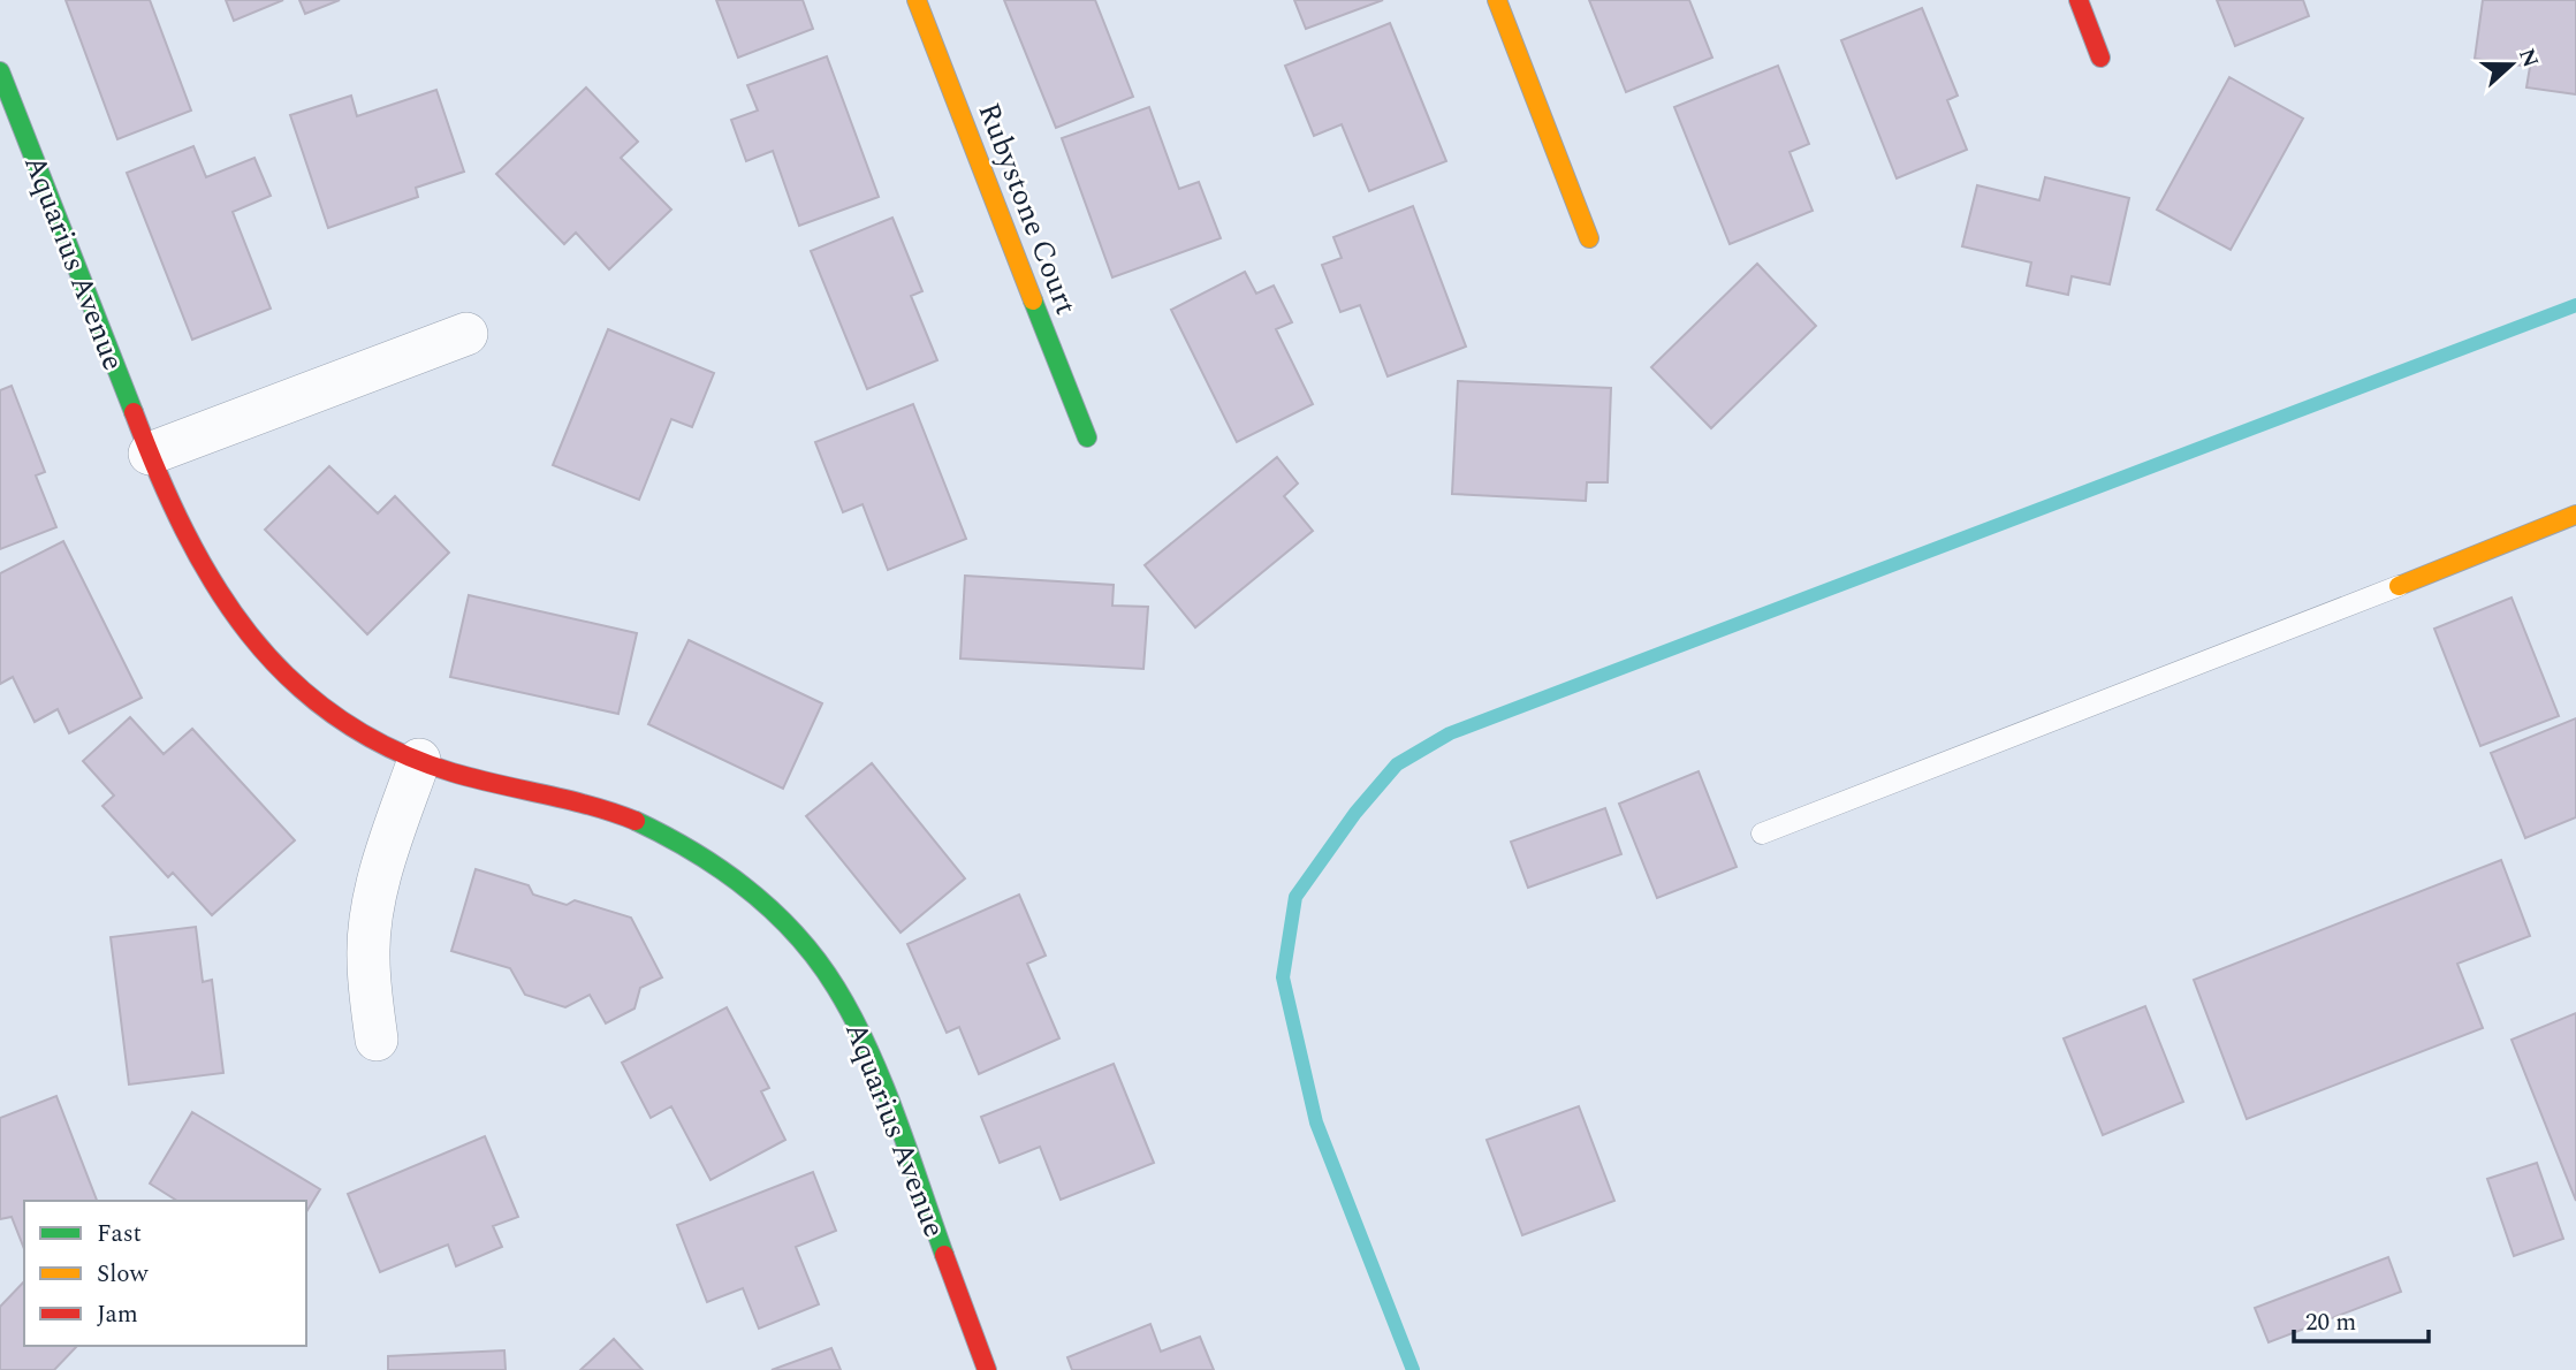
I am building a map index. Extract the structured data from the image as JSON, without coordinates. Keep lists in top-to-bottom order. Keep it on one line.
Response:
{"streets":{"street":["Rubystone Court","Aquarius Avenue"]},"legend":["Fast","Slow","Jam"],"scale_bar":"20 m","north":"right"}
